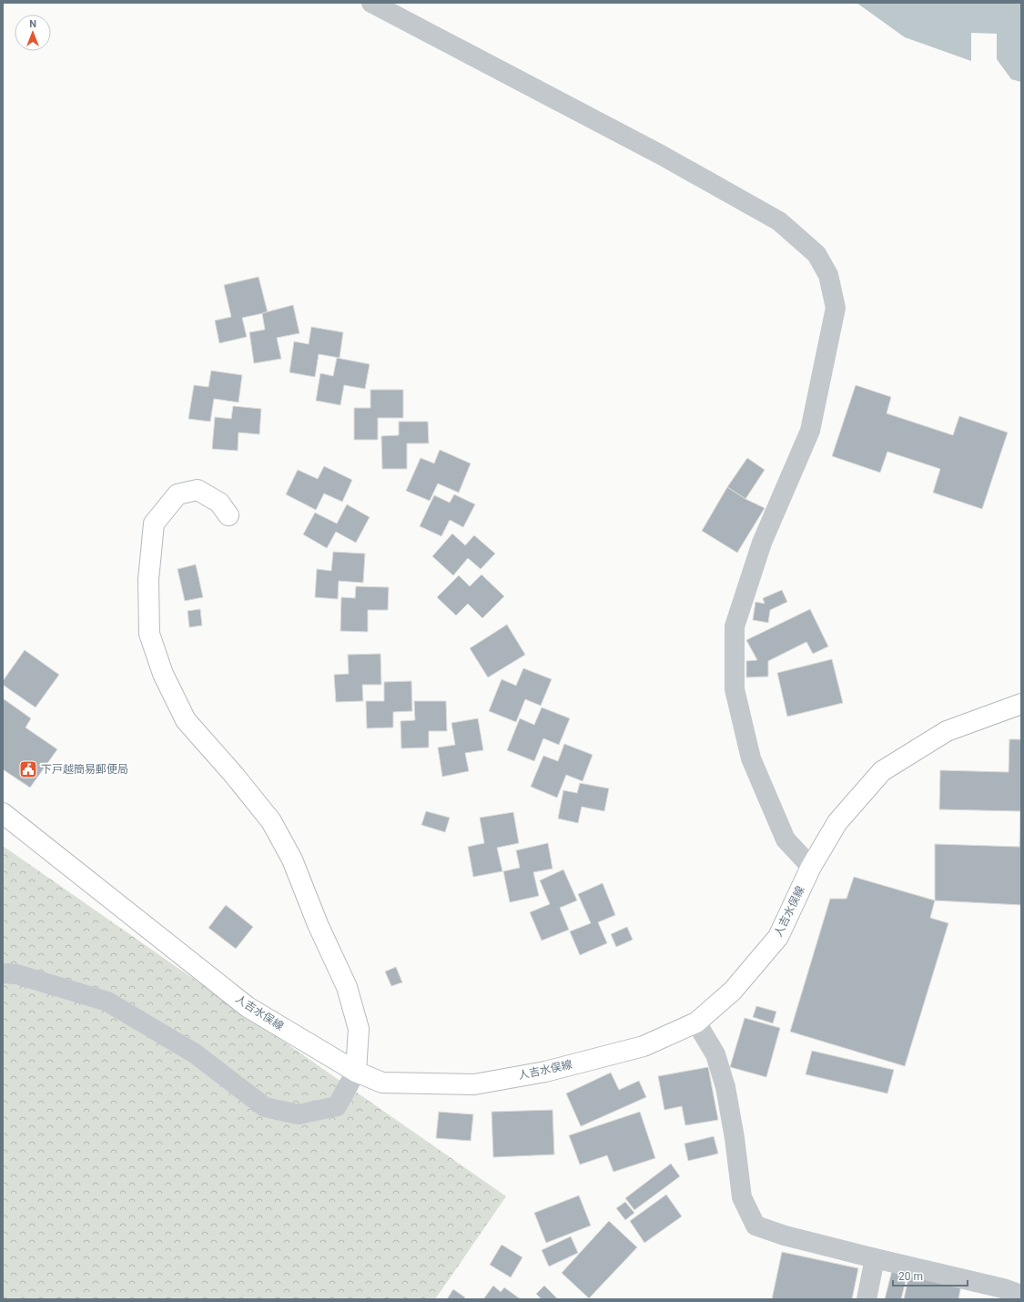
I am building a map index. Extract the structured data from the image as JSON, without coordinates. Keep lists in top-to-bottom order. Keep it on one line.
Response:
{"streets":{"main road":["人吉水俣線"]},"places":{"public building":["下戸越簡易郵便局"]},"scale_bar":"20 m","north":"top"}
